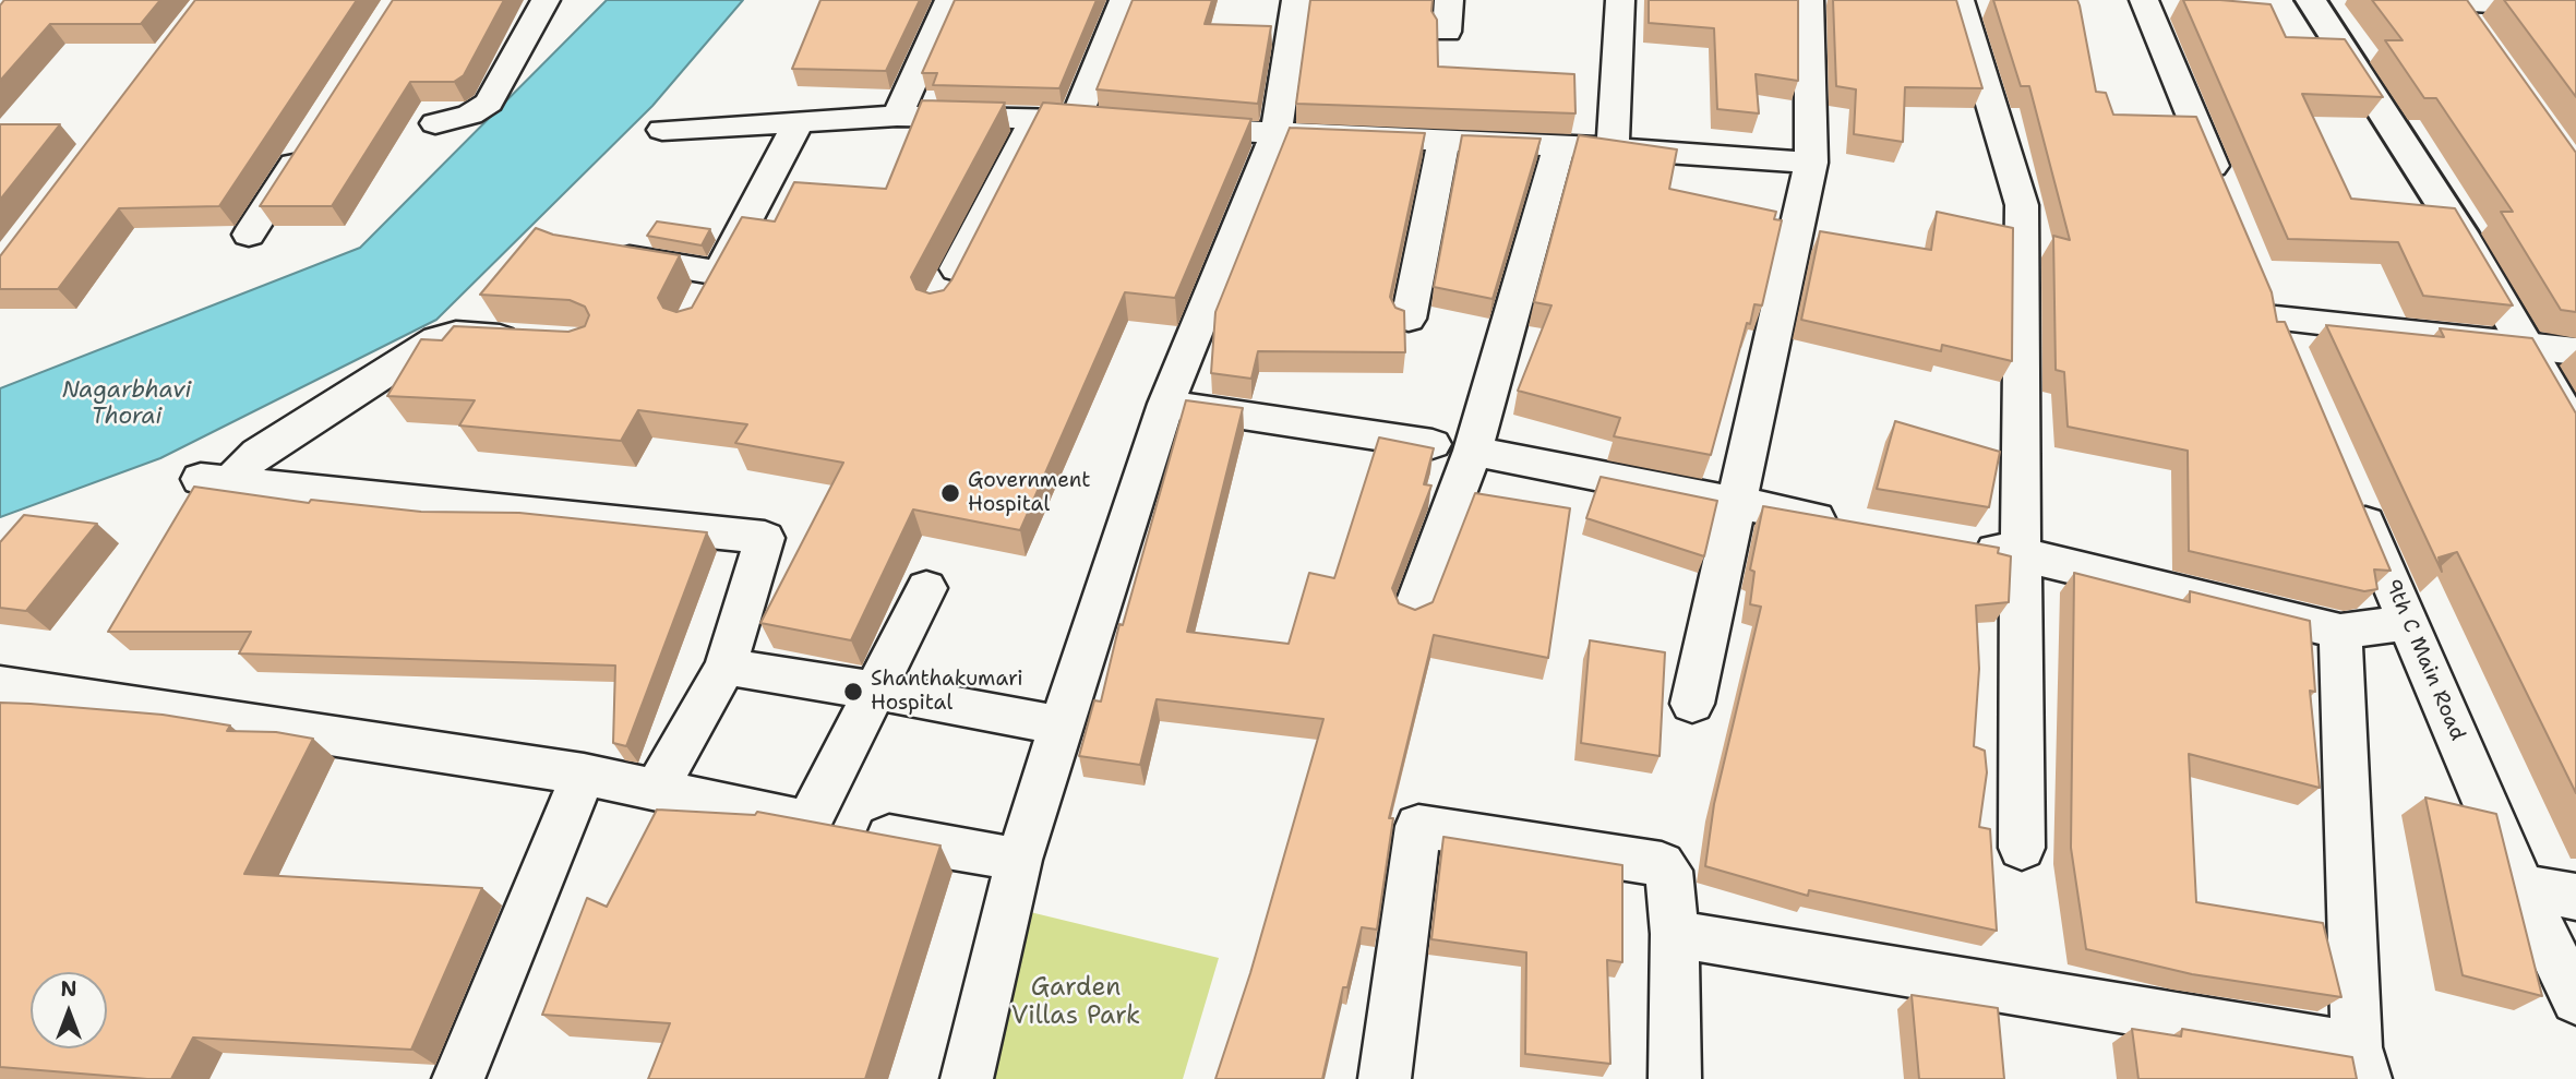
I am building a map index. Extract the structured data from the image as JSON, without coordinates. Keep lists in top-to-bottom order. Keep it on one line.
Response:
{"streets":{"street":["9th C Main Road"]},"water":["Nagarbhavi Thorai"],"parks":["Garden Villas Park"],"places":["Government Hospital","Shanthakumari Hospital"],"north":"top"}
